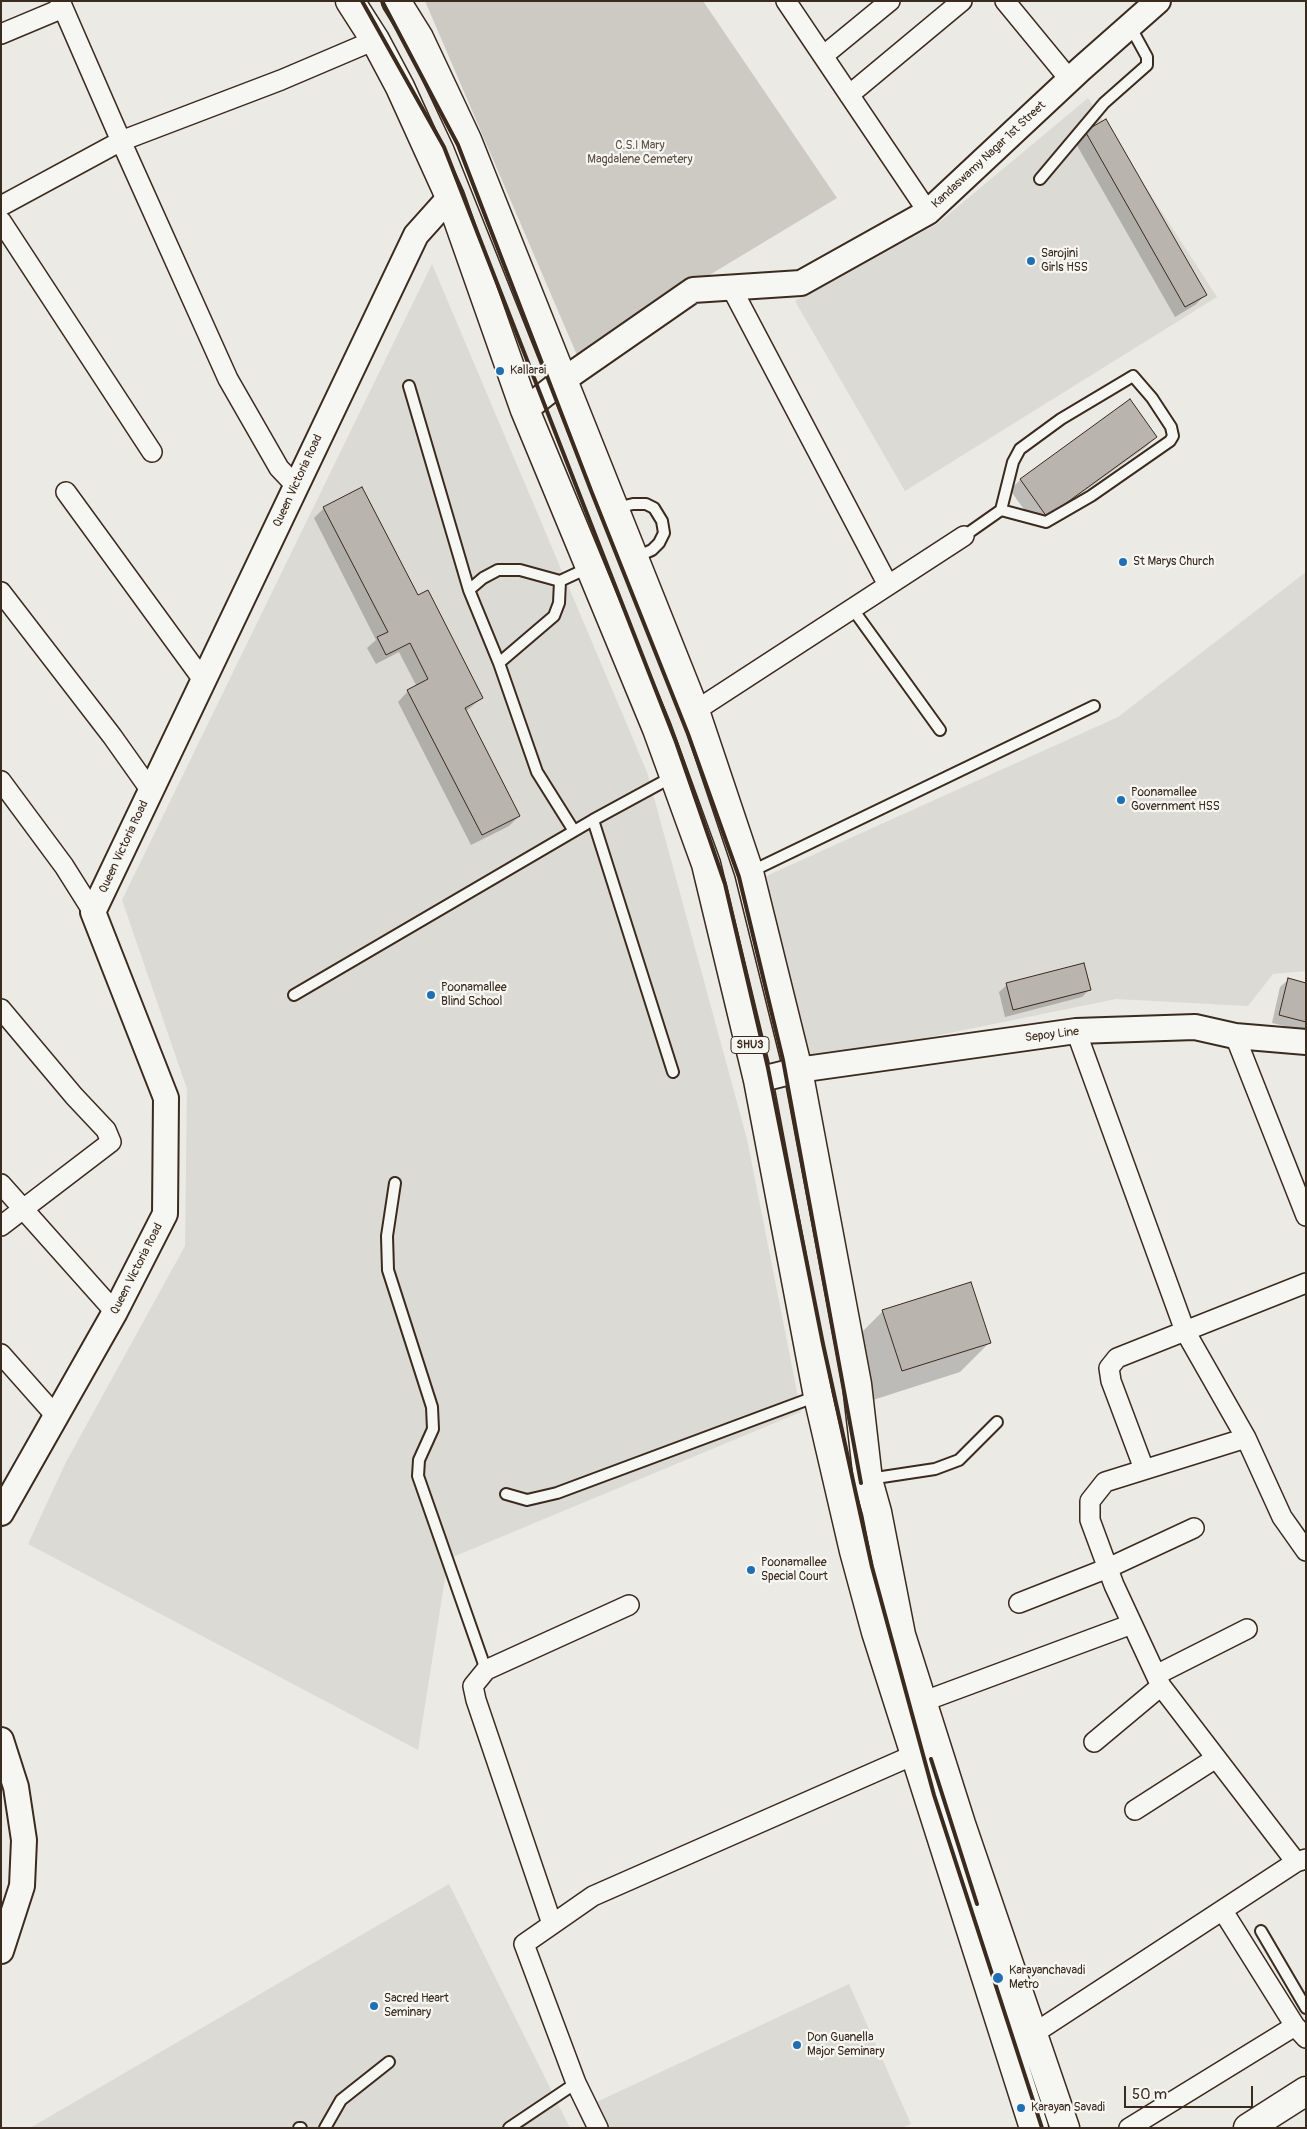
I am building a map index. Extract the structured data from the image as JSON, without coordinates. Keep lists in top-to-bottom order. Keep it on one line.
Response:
{"streets":{"main road":["SHU3"],"street":["Kandaswamy Nagar 1st Street","Queen Victoria Road","Sepoy Line"]},"crossings":[["Kandaswamy Nagar 1st Street","SHU3"],["Queen Victoria Road","SHU3"],["Sepoy Line","SHU3"]],"parks":["C.S.I Mary Magdalene Cemetery"],"places":["Sarojini Girls HSS","Kallarai","St Marys Church","Poonamallee Government HSS","Poonamallee Blind School","Poonamallee Special Court","Karayanchavadi Metro","Sacred Heart Seminary","Don Guanella Major Seminary","Karayan Savadi"],"scale_bar":"50 m"}
